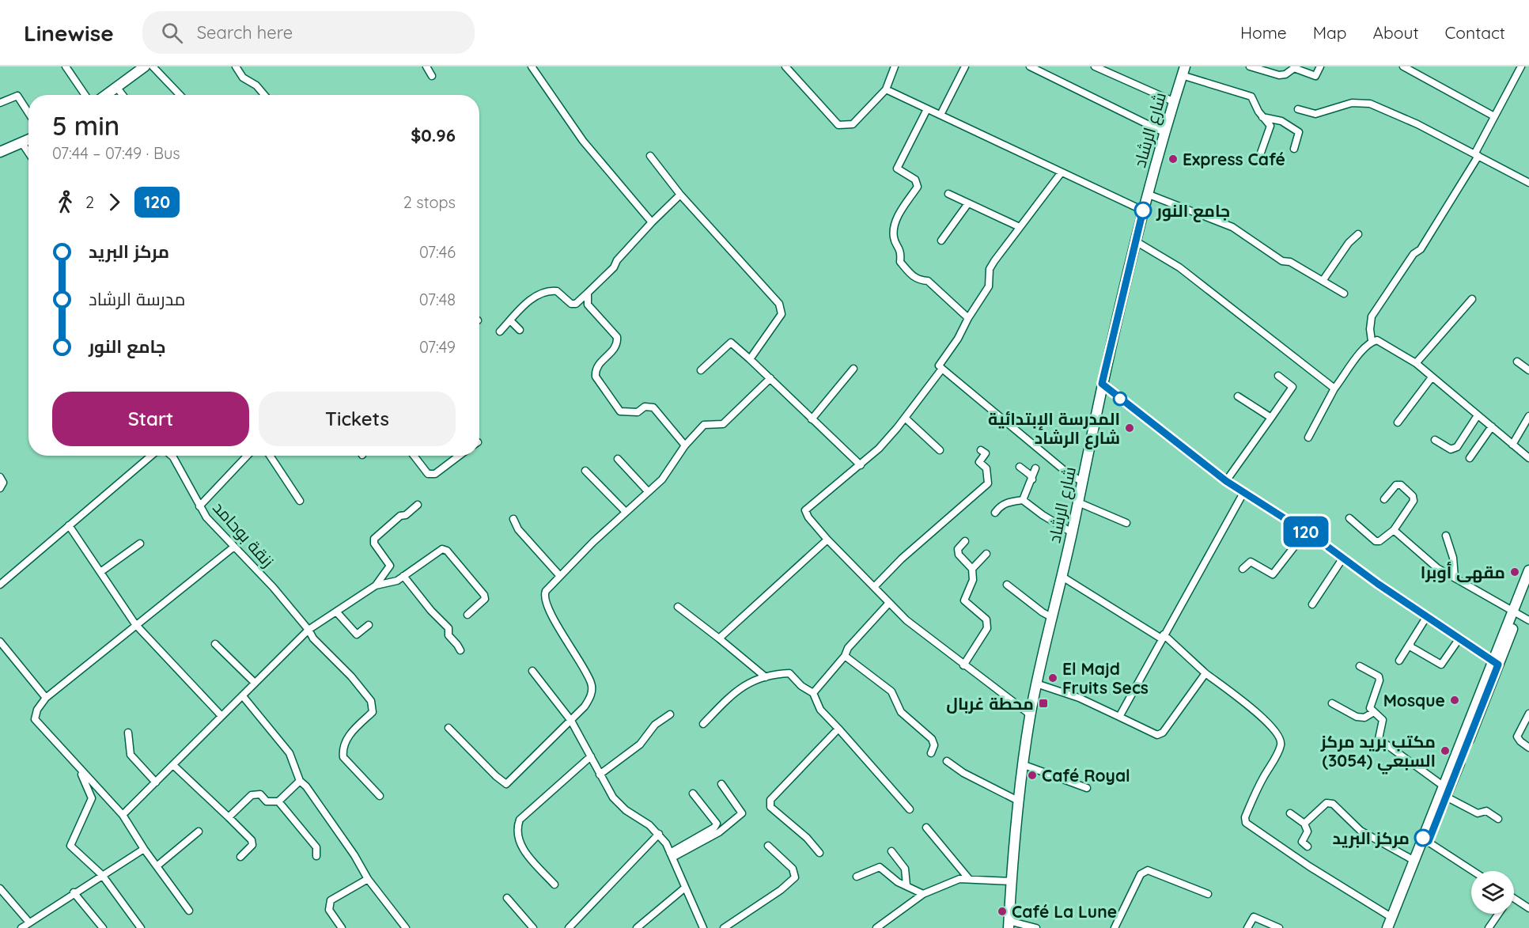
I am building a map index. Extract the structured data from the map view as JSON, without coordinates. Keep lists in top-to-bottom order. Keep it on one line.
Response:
{"streets":{"street":["شارع الرشاد","زنقة بوحامد"]},"places":{"other":["Express Café","جامع النور","المدرسة الإبتدائية شارع الرشاد","مقهى أوبرا","El Majd Fruits Secs","Mosque","مكتب بريد مركز السبعي (3054)","Café Royal","مركز البريد","Café La Lune"],"transit":["محطة غربال"]},"lines":["bus line 120"],"page":{"header":"Linewise","search":"Search here","nav":["Home","Map","About","Contact"],"on_map":"120","heading":["5 min","07:44 – 07:49 · Bus","$0.96"],"legs":["2","120","2 stops"],"list":[{"name":"مركز البريد","value":"07:46"},{"name":"مدرسة الرشاد","value":"07:48"},{"name":"جامع النور","value":"07:49"}],"buttons":["Start","Tickets"]}}
